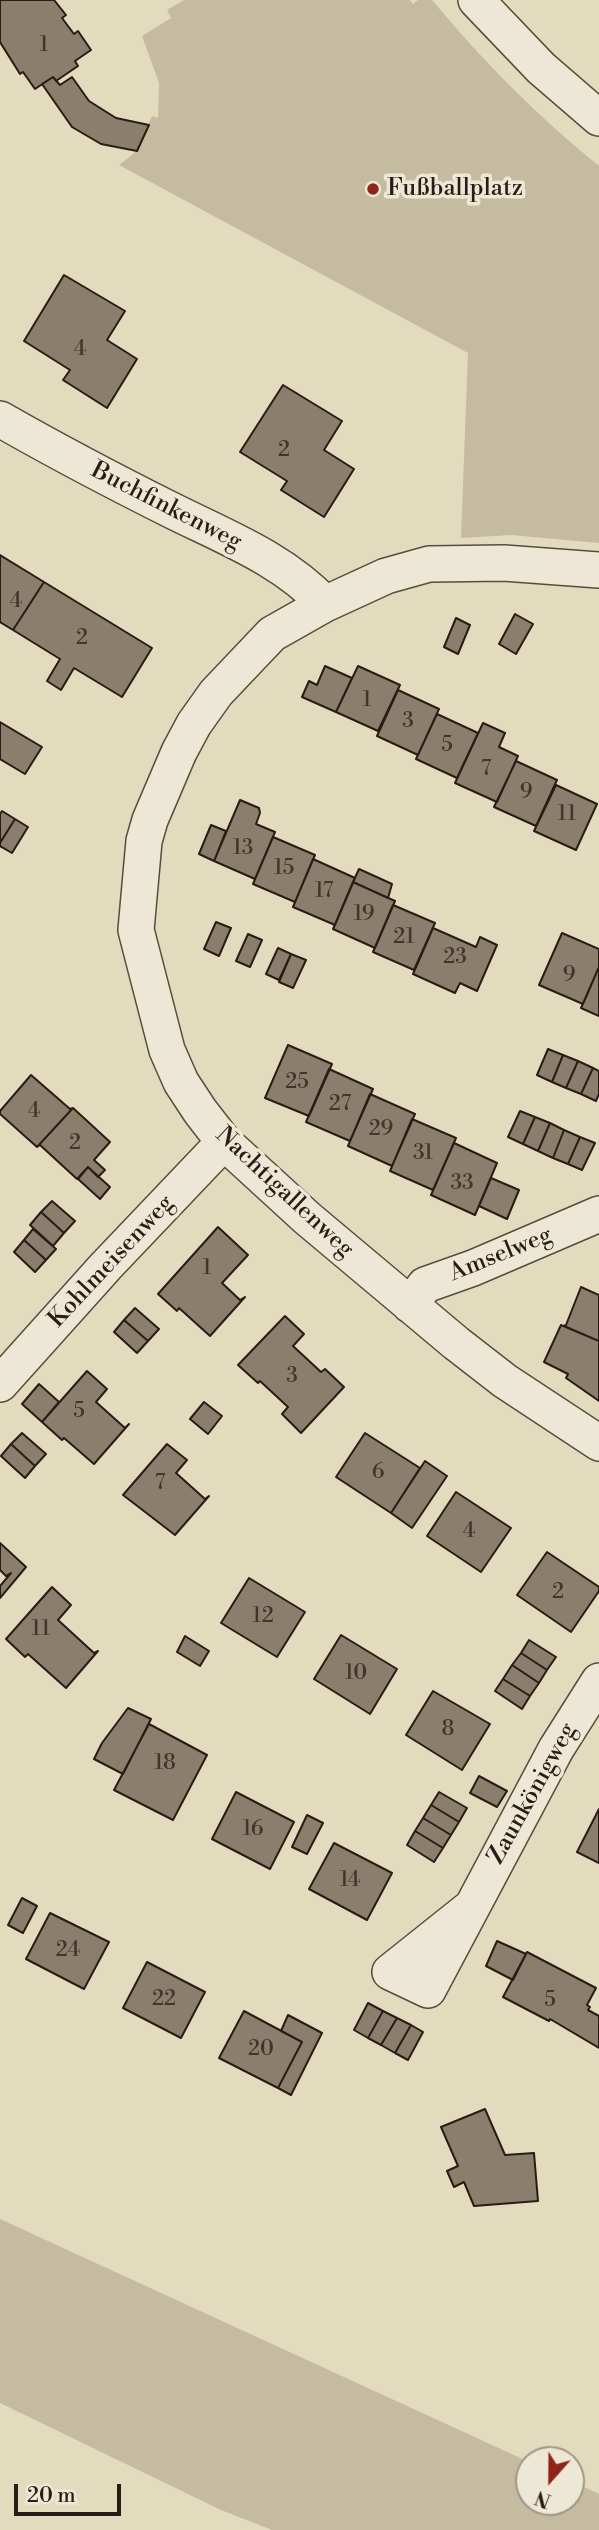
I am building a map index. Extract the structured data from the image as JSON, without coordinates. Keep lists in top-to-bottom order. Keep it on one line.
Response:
{"streets":{"street":["Buchfinkenweg","Nachtigallenweg","Amselweg","Kohlmeisenweg","Zaunkönigweg"]},"crossings":[["Buchfinkenweg","Nachtigallenweg"],["Nachtigallenweg","Amselweg"],["Nachtigallenweg","Kohlmeisenweg"]],"places":["Fußballplatz"],"house_numbers":["1","4","2","4","2","1","3","5","7","9","11","13","15","17","19","21","23","9","25","27","4","29","2","31","33","1","3","5","6","7","4","2","12","11","10","8","18","16","14","24","22","5","20"],"scale_bar":"20 m","north":"bottom"}
